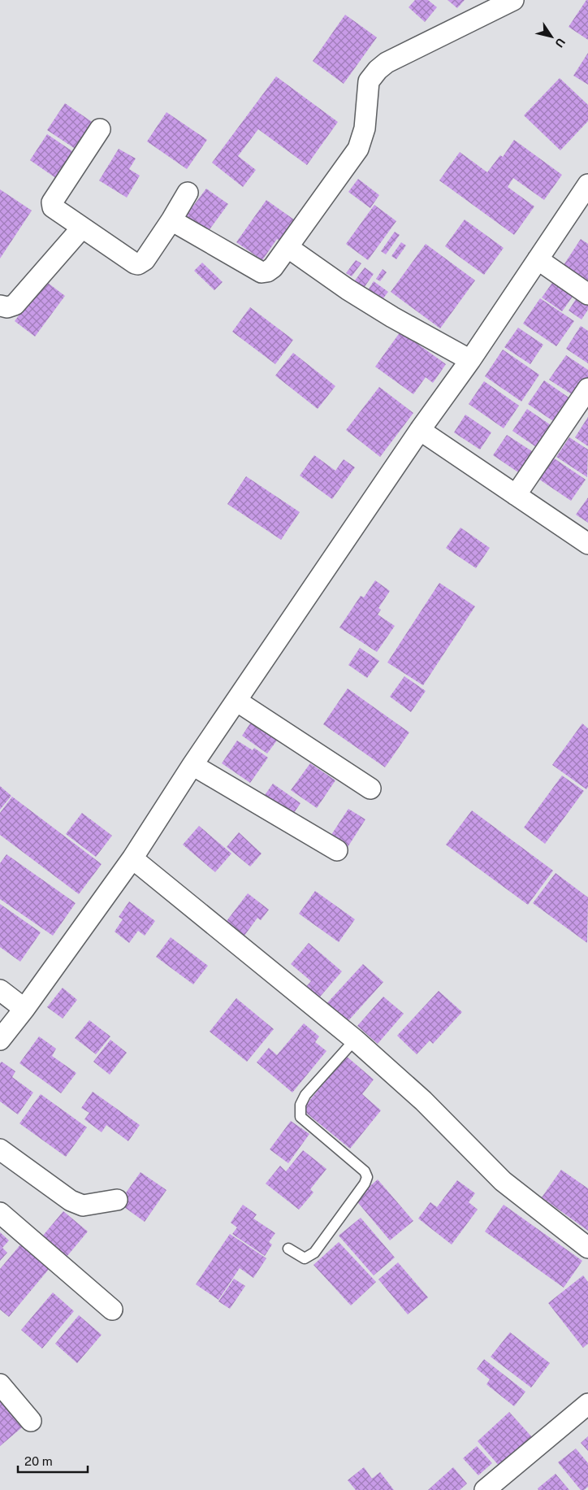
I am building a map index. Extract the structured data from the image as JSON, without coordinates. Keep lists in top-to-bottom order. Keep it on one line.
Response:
{"scale_bar":"20 m","north":"bottom right"}
